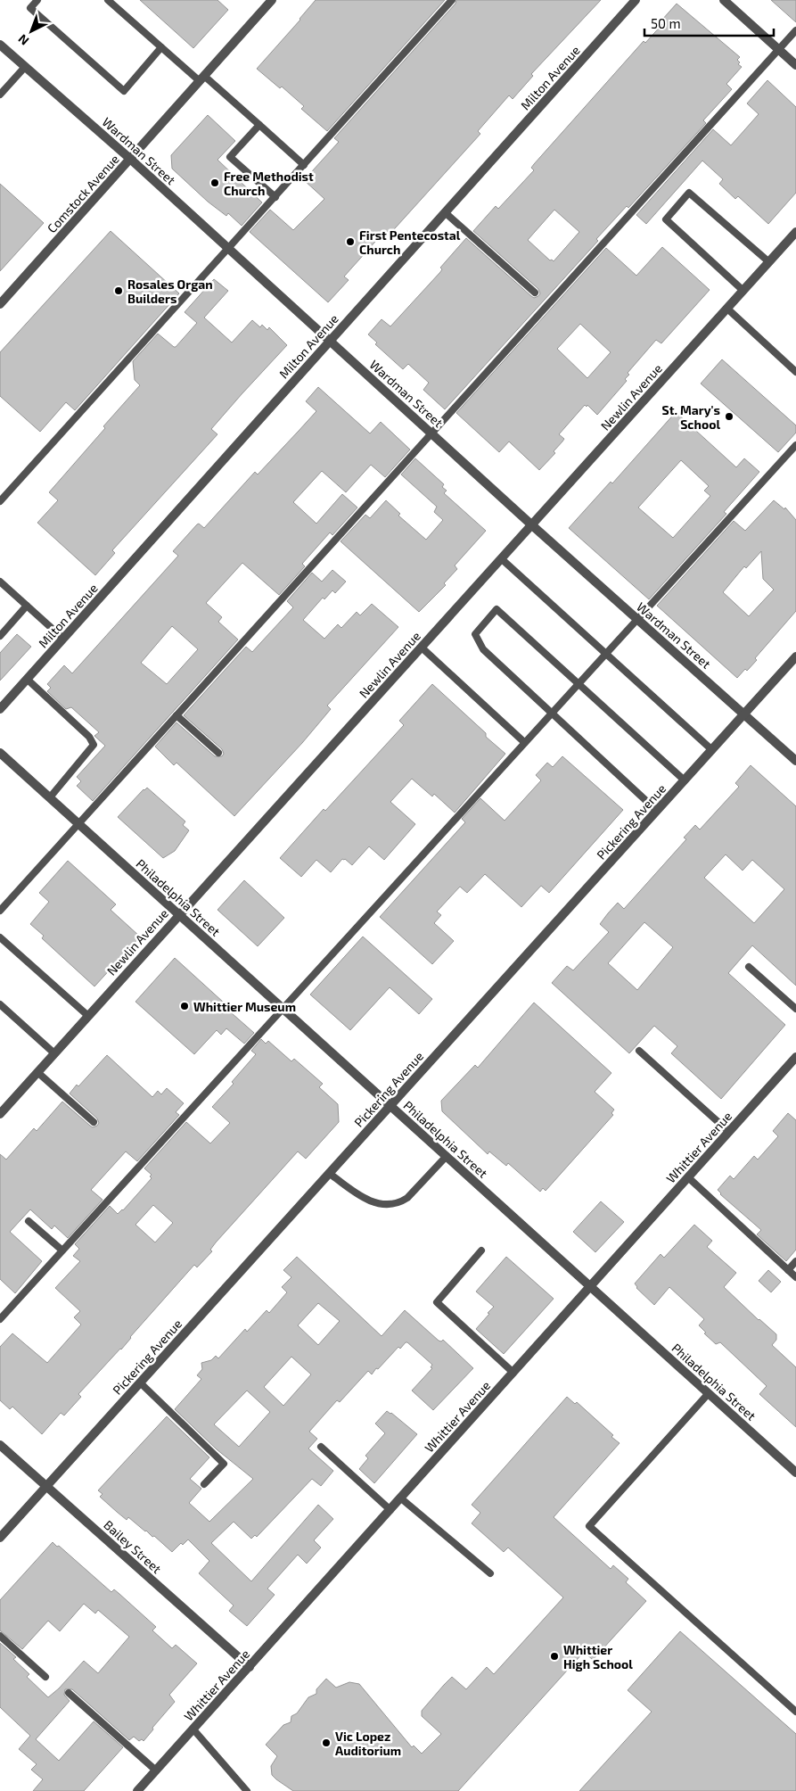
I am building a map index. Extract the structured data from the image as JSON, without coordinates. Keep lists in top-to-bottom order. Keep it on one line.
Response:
{"streets":{"street":["Milton Avenue","Wardman Street","Comstock Avenue","Newlin Avenue","Pickering Avenue","Philadelphia Street","Whittier Avenue","Bailey Street"]},"crossings":[["Milton Avenue","Wardman Street"],["Wardman Street","Comstock Avenue"],["Wardman Street","Newlin Avenue"],["Wardman Street","Pickering Avenue"],["Newlin Avenue","Philadelphia Street"],["Pickering Avenue","Philadelphia Street"],["Pickering Avenue","Bailey Street"],["Philadelphia Street","Whittier Avenue"],["Whittier Avenue","Bailey Street"]],"places":["Free Methodist Church","First Pentecostal Church","Rosales Organ Builders","St. Mary's School","Whittier Museum","Whittier High School","Vic Lopez Auditorium"],"scale_bar":"50 m","north":"bottom left"}
